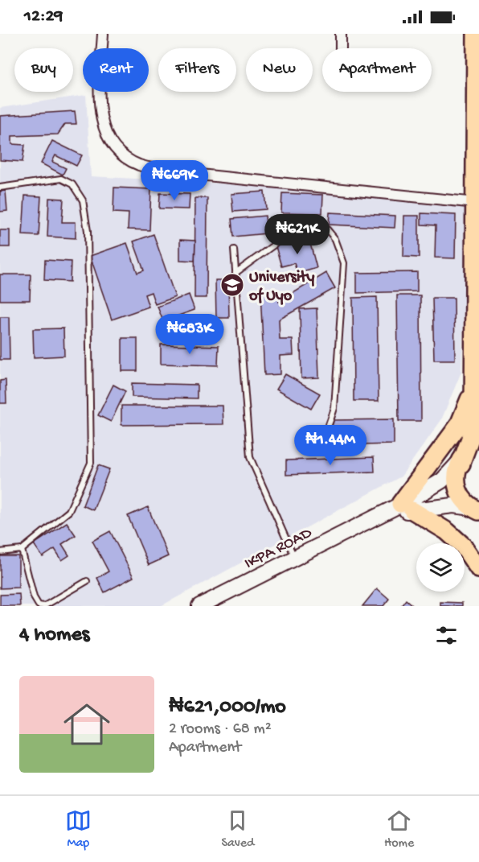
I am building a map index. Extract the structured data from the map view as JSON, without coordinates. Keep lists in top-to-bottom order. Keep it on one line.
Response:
{"streets":{"main road":["IKPA ROAD"]},"places":{"school or university":["University of Uyo"]},"page":{"status":"12:29","chip":["Buy","Rent","Filters","New","Apartment"],"price":["₦669K","₦621K","₦683K","₦1.44M"],"heading":"4 homes","list":[{"name":"₦621,000/mo","note":"2 rooms · 68 m² · Apartment"}],"tabs":["Map","Saved","Home"]}}
